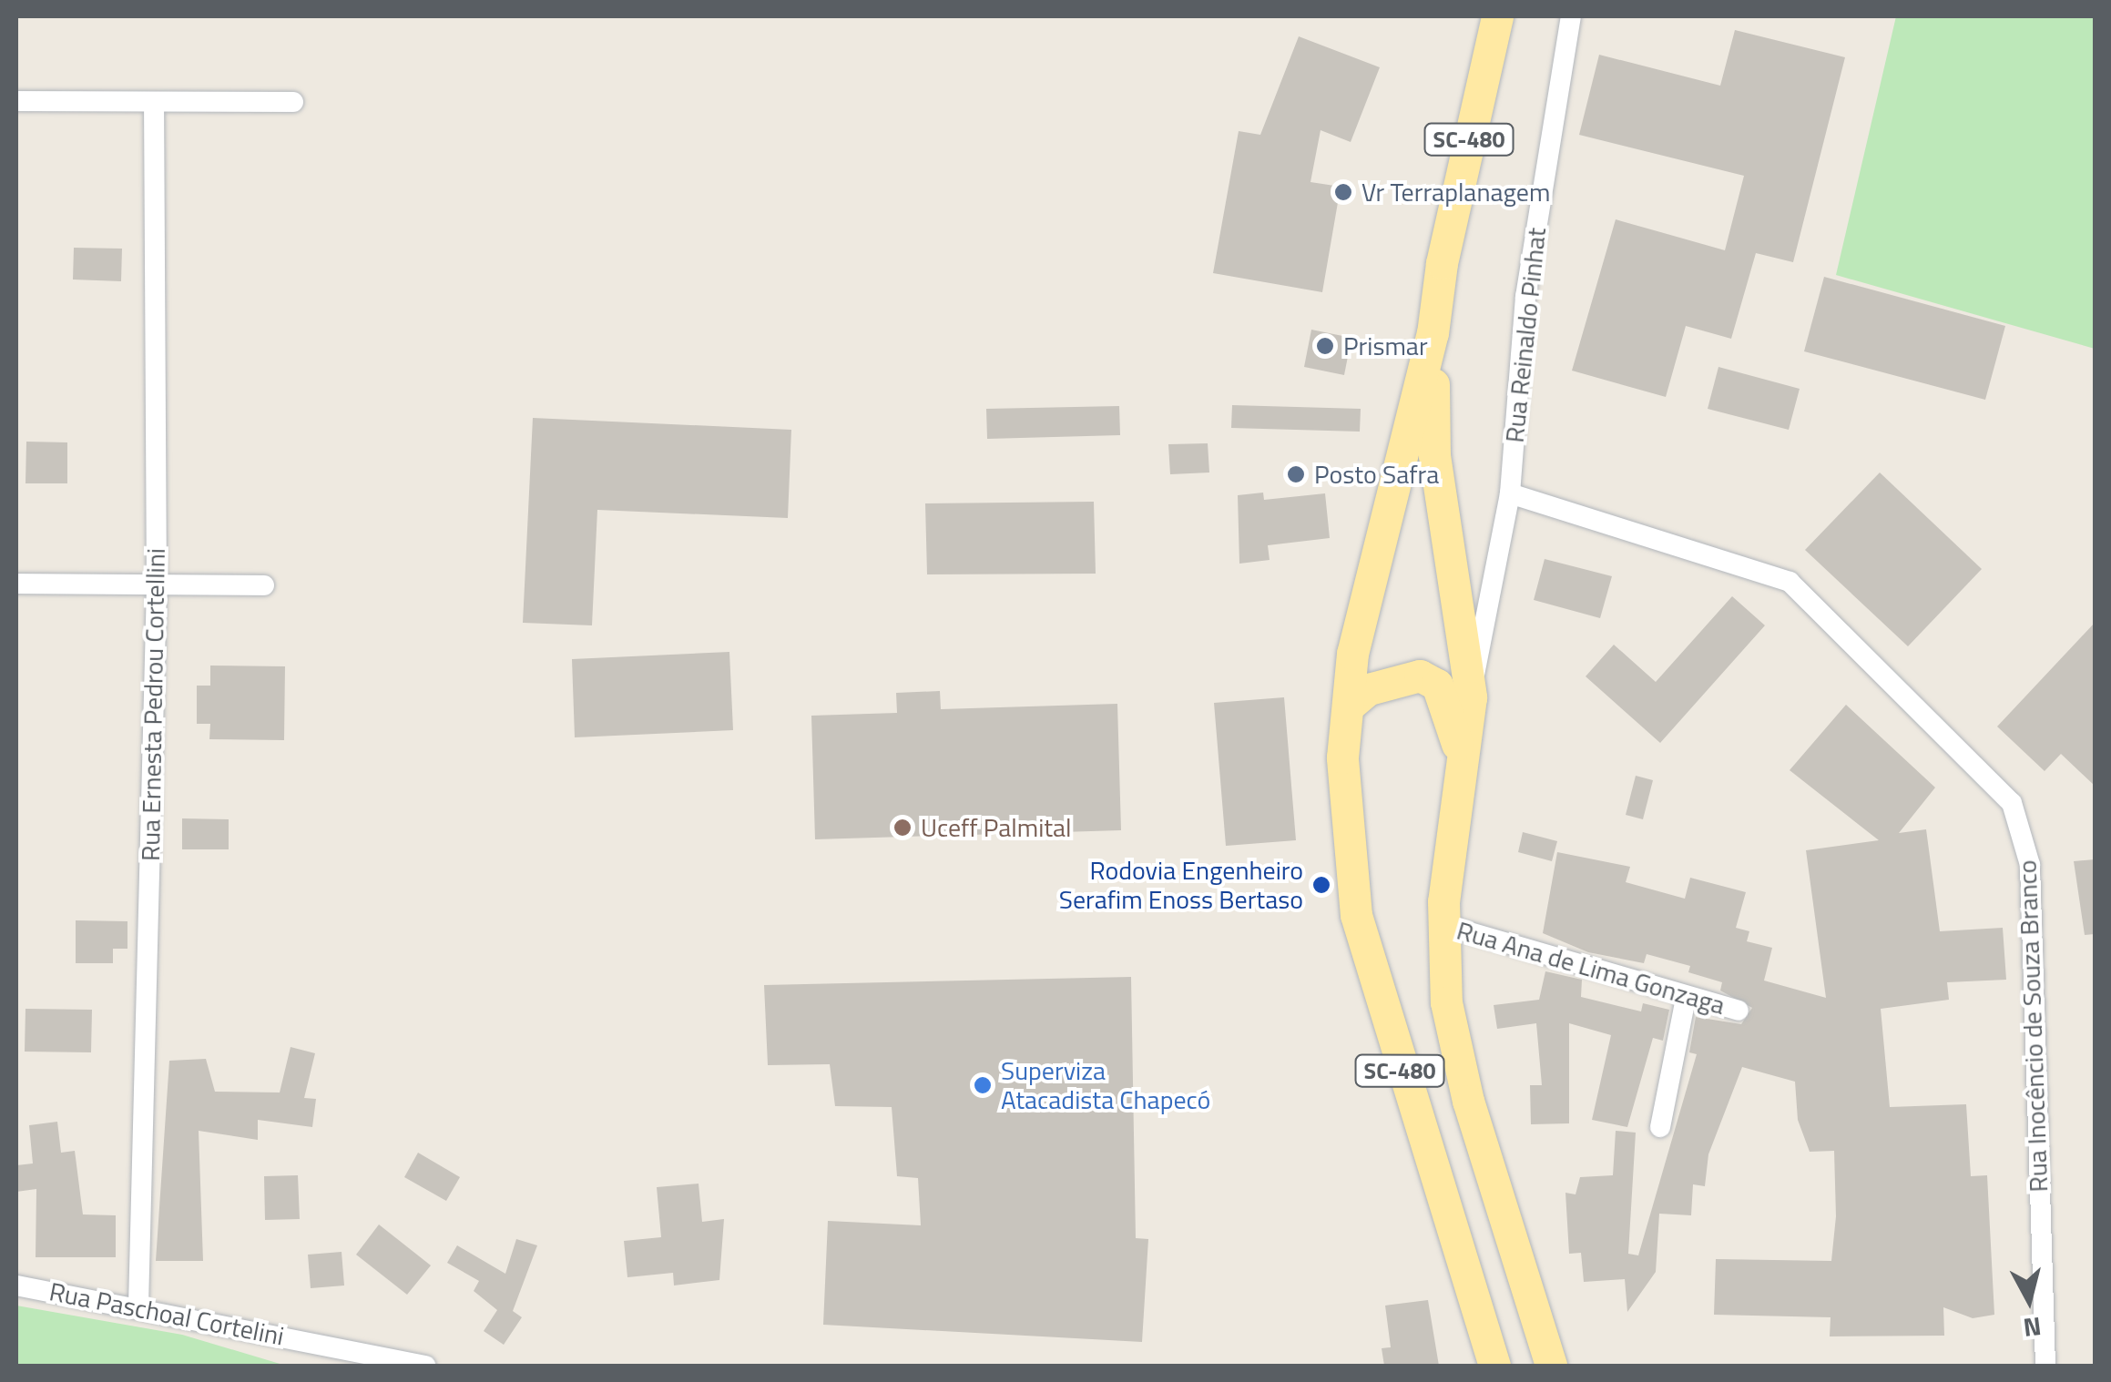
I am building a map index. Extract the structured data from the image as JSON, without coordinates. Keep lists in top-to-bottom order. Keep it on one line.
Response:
{"streets":{"main road":["SC-480"],"street":["Rua Reinaldo Pinhat","Rua Ernesta Pedrou Cortellini","Rua Ana de Lima Gonzaga","Rua Inocêncio de Souza Branco","Rua Paschoal Cortelini"]},"crossings":[["Rua Reinaldo Pinhat","Rua Inocêncio de Souza Branco"],["Rua Ernesta Pedrou Cortellini","Rua Paschoal Cortelini"]],"places":["Vr Terraplanagem","Prismar","Posto Safra","Uceff Palmital","Rodovia Engenheiro Serafim Enoss Bertaso","Superviza Atacadista Chapecó"],"north":"bottom"}
